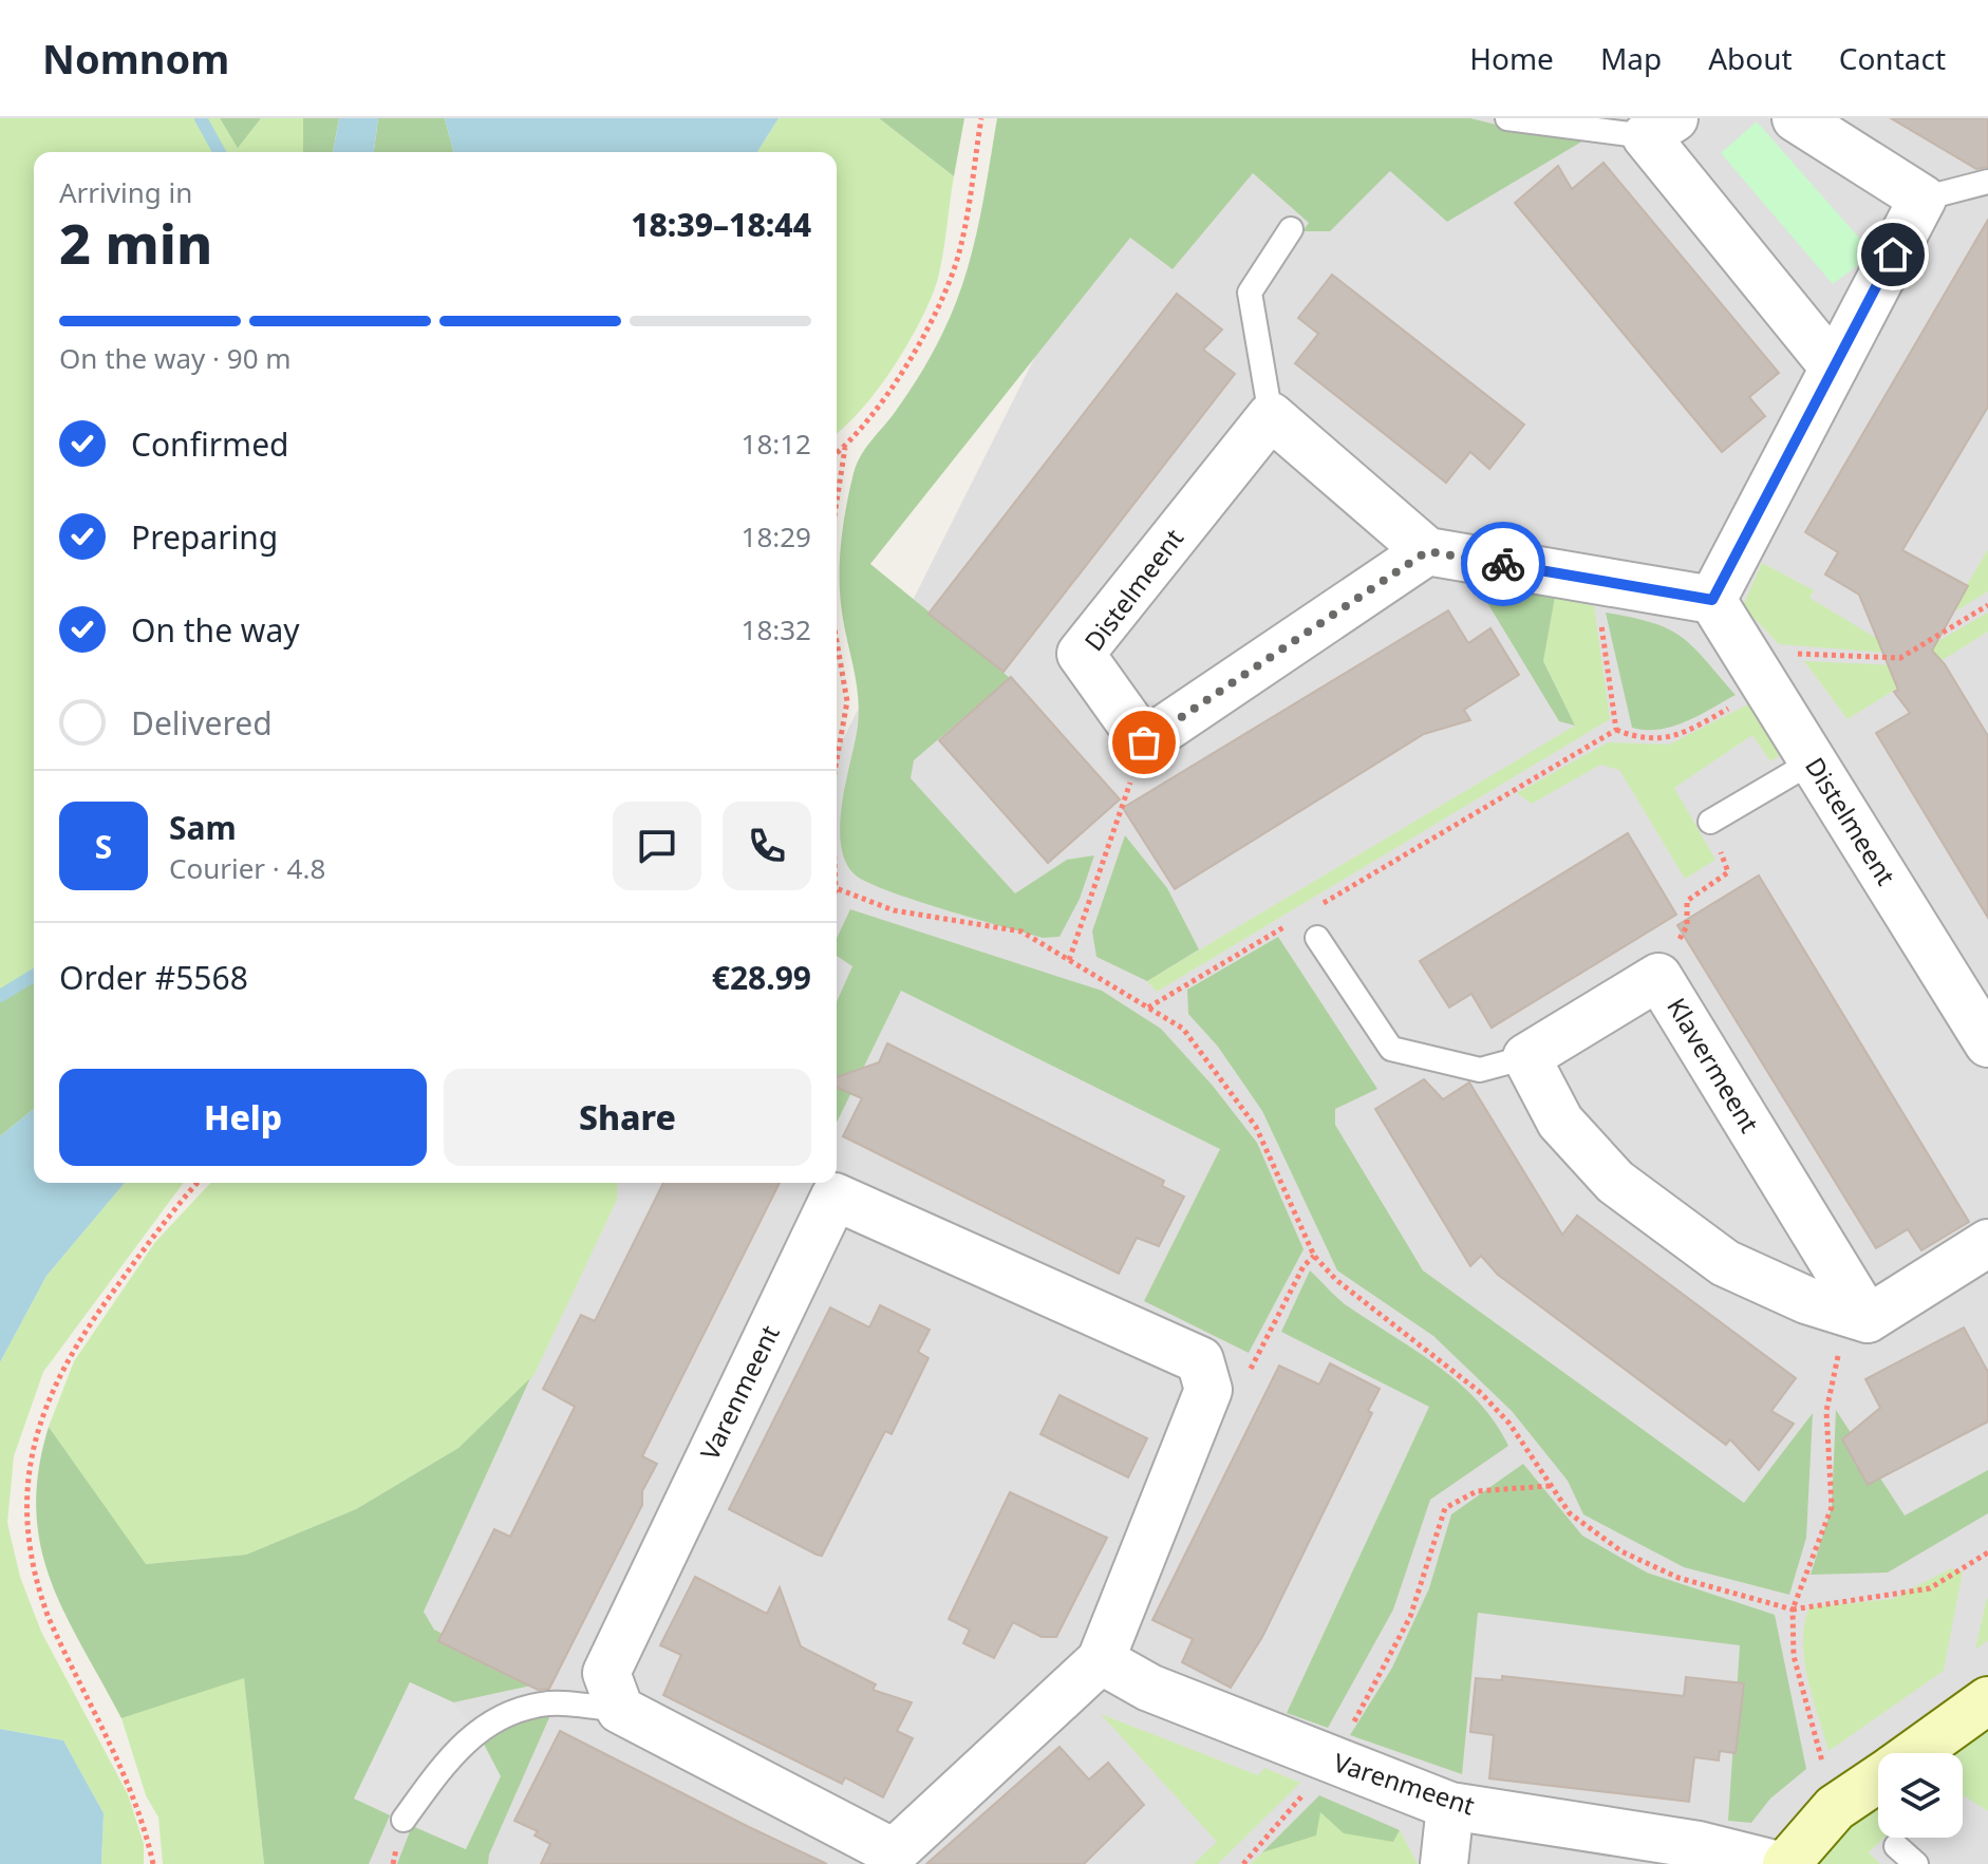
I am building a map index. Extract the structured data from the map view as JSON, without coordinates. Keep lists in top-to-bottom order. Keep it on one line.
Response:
{"streets":{"street":["Distelmeent","Klavermeent","Varenmeent"]},"page":{"header":"Nomnom","nav":["Home","Map","About","Contact"],"heading":["2 min","Arriving in","18:39–18:44"],"panel":["Sam","Courier · 4.8","Order #5568","€28.99"],"bar":"On the way · 90 m","list":[["Confirmed","18:12"],["Preparing","18:29"],["On the way","18:32"],"Delivered"],"round":"S","buttons":["Help","Share"]}}
